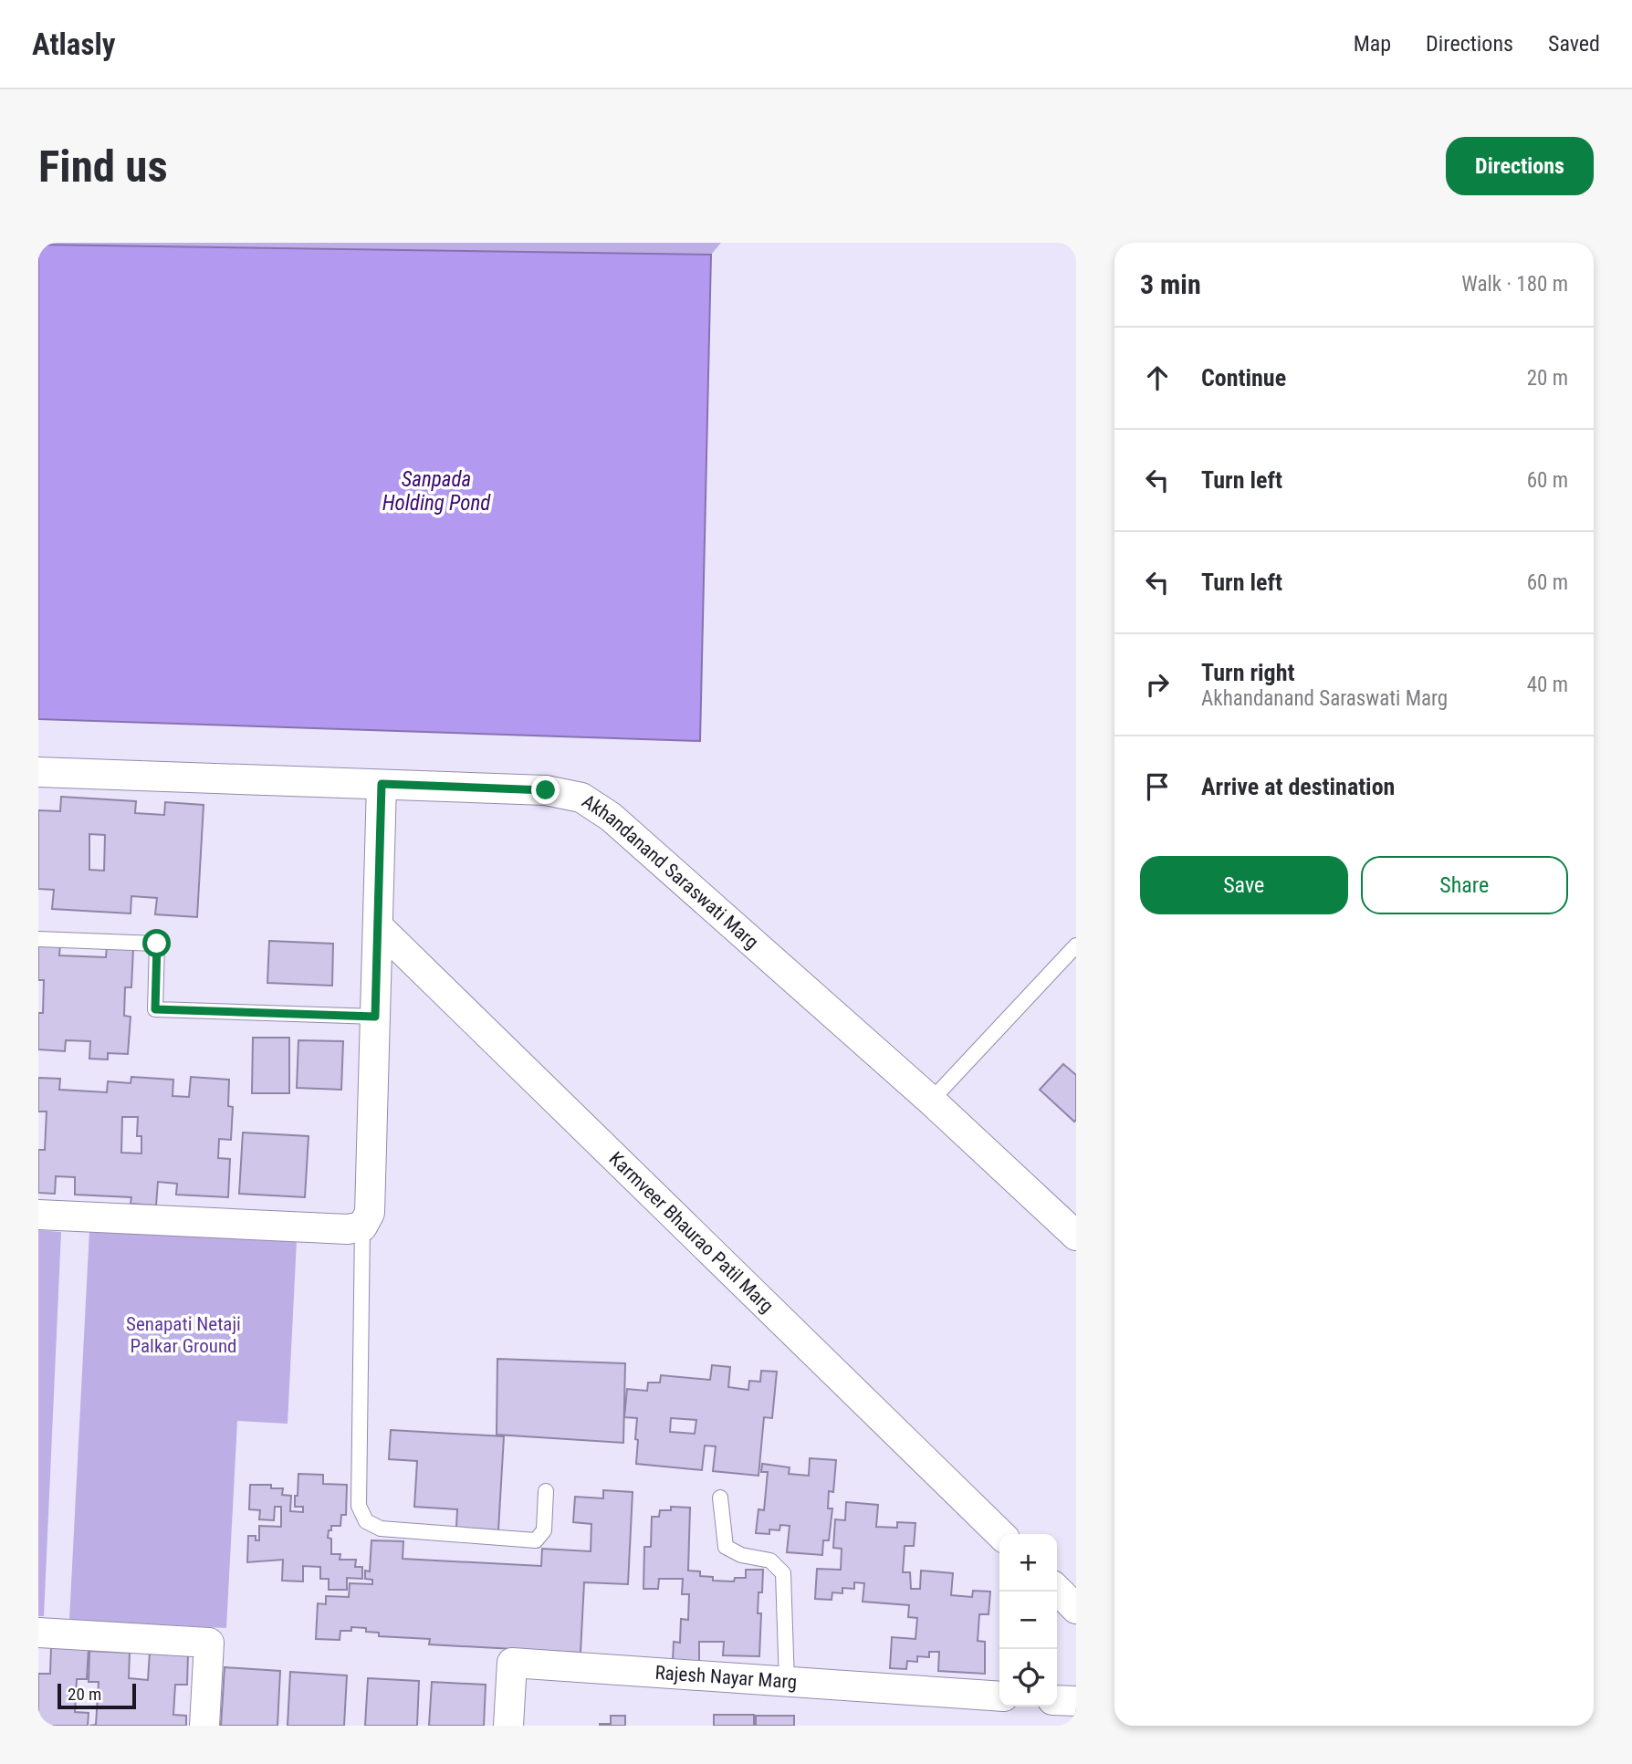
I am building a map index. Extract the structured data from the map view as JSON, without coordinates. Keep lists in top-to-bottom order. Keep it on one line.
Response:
{"streets":{"street":["Akhandanand Saraswati Marg","Karmveer Bhaurao Patil Marg","Rajesh Nayar Marg"]},"water":["Sanpada Holding Pond"],"parks":["Senapati Netaji Palkar Ground"],"scale_bar":"20 m","page":{"header":"Atlasly","nav":["Map","Directions","Saved"],"buttons":["Directions",["Save","Share"]],"title":"Find us","heading":["3 min","Walk · 180 m"],"list":[["Continue","20 m"],["Turn left","60 m"],["Turn left","60 m"],["Turn right","Akhandanand Saraswati Marg","40 m"],"Arrive at destination"],"map_buttons":["+","−"],"scale":"20 m"}}
